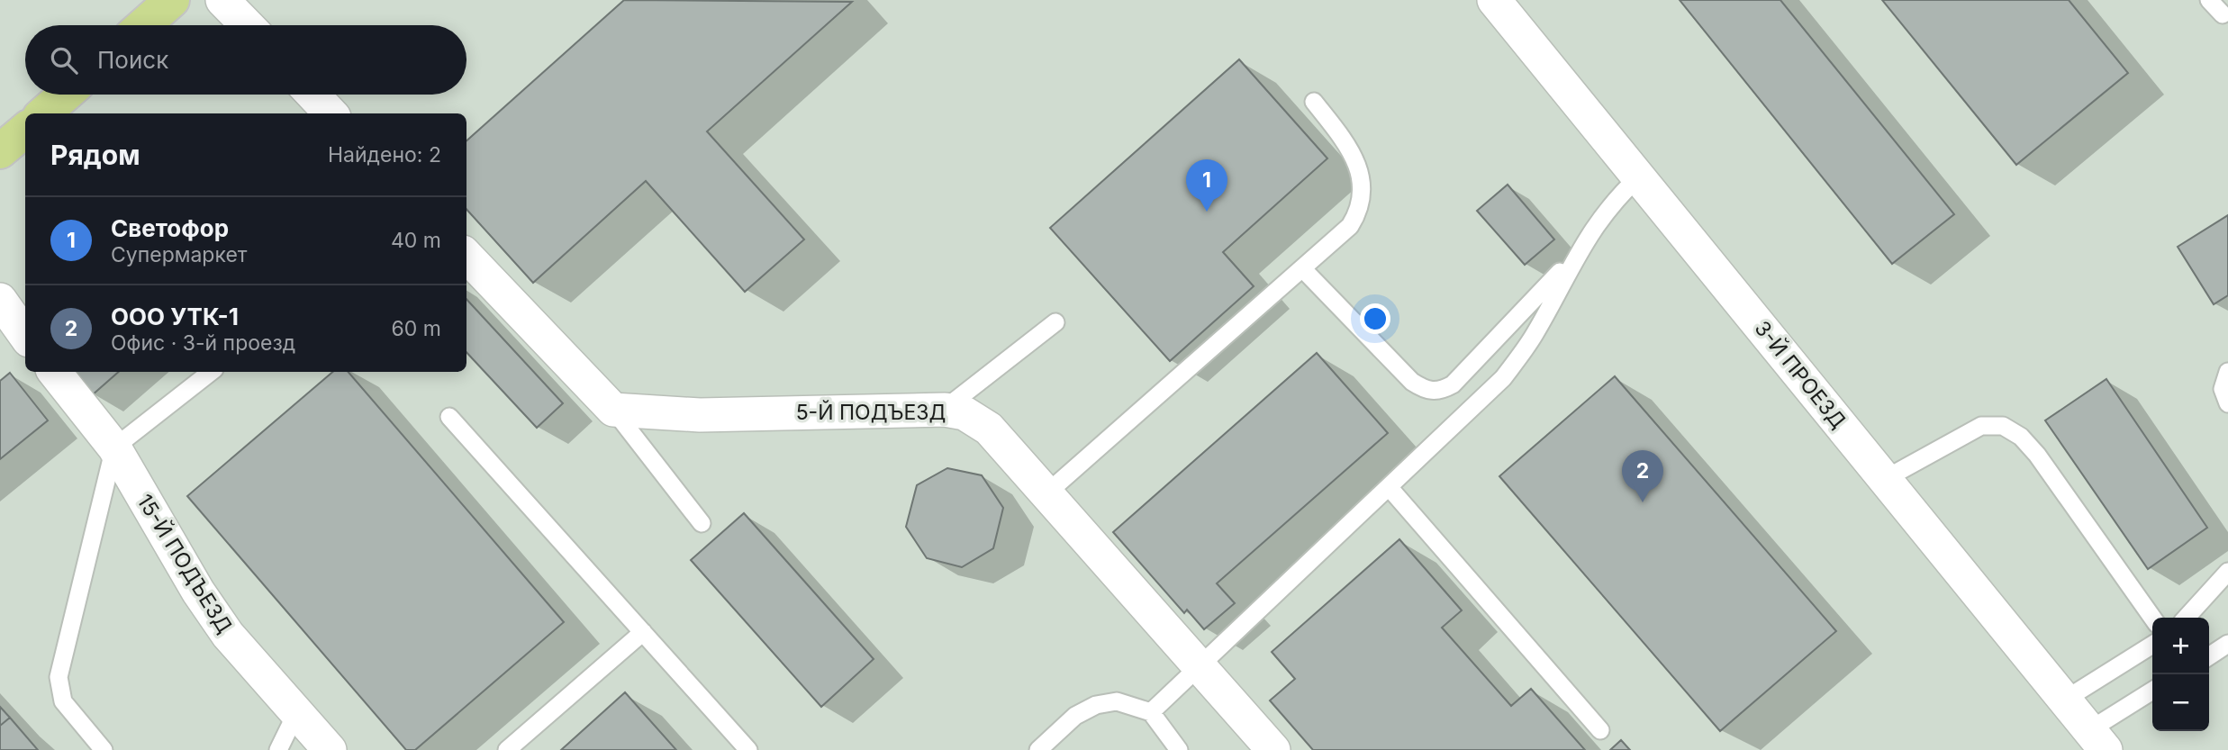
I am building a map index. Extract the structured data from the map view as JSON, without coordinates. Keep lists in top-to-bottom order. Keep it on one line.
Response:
{"streets":{"street":["3-Й ПРОЕЗД","5-Й ПОДЪЕЗД","15-Й ПОДЪЕЗД"]},"page":{"search":"Поиск","heading":["Рядом","Найдено: 2"],"pins":["1","2"],"list":[{"mark":"1","name":"Светофор","note":"Супермаркет","value":"40 m"},{"mark":"2","name":"ООО УТК-1","note":"Офис · 3-й проезд","value":"60 m"}],"map_buttons":["+","−"]}}
